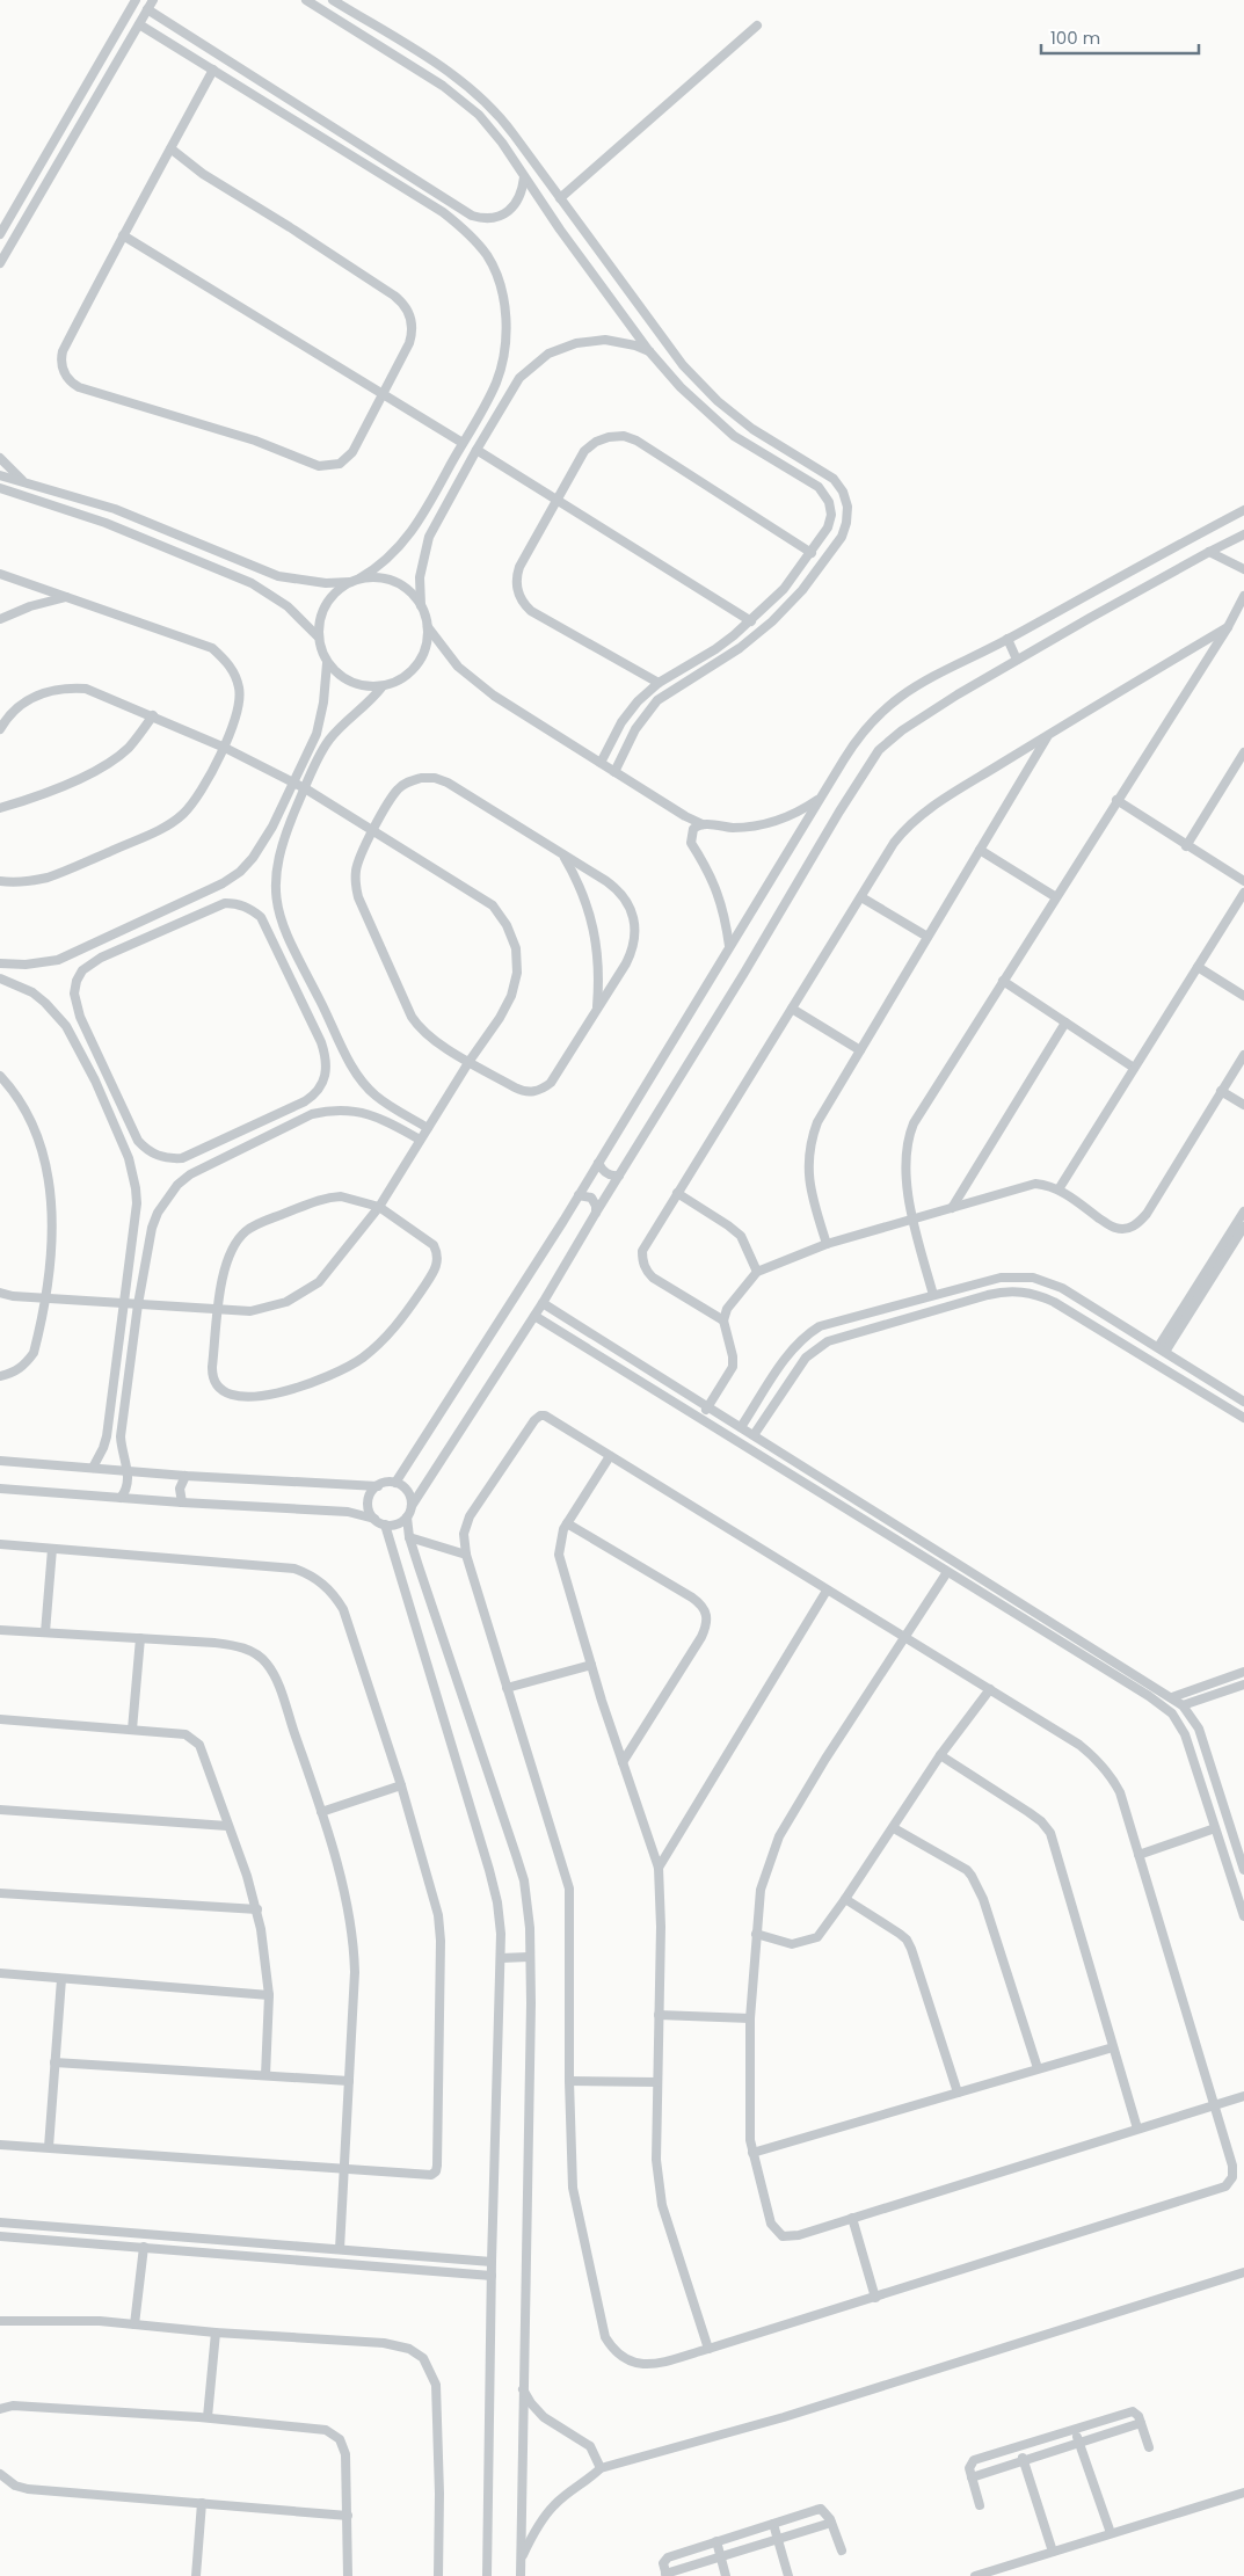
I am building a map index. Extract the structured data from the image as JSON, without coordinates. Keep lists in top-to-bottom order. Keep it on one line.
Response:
{"scale_bar":"100 m"}
